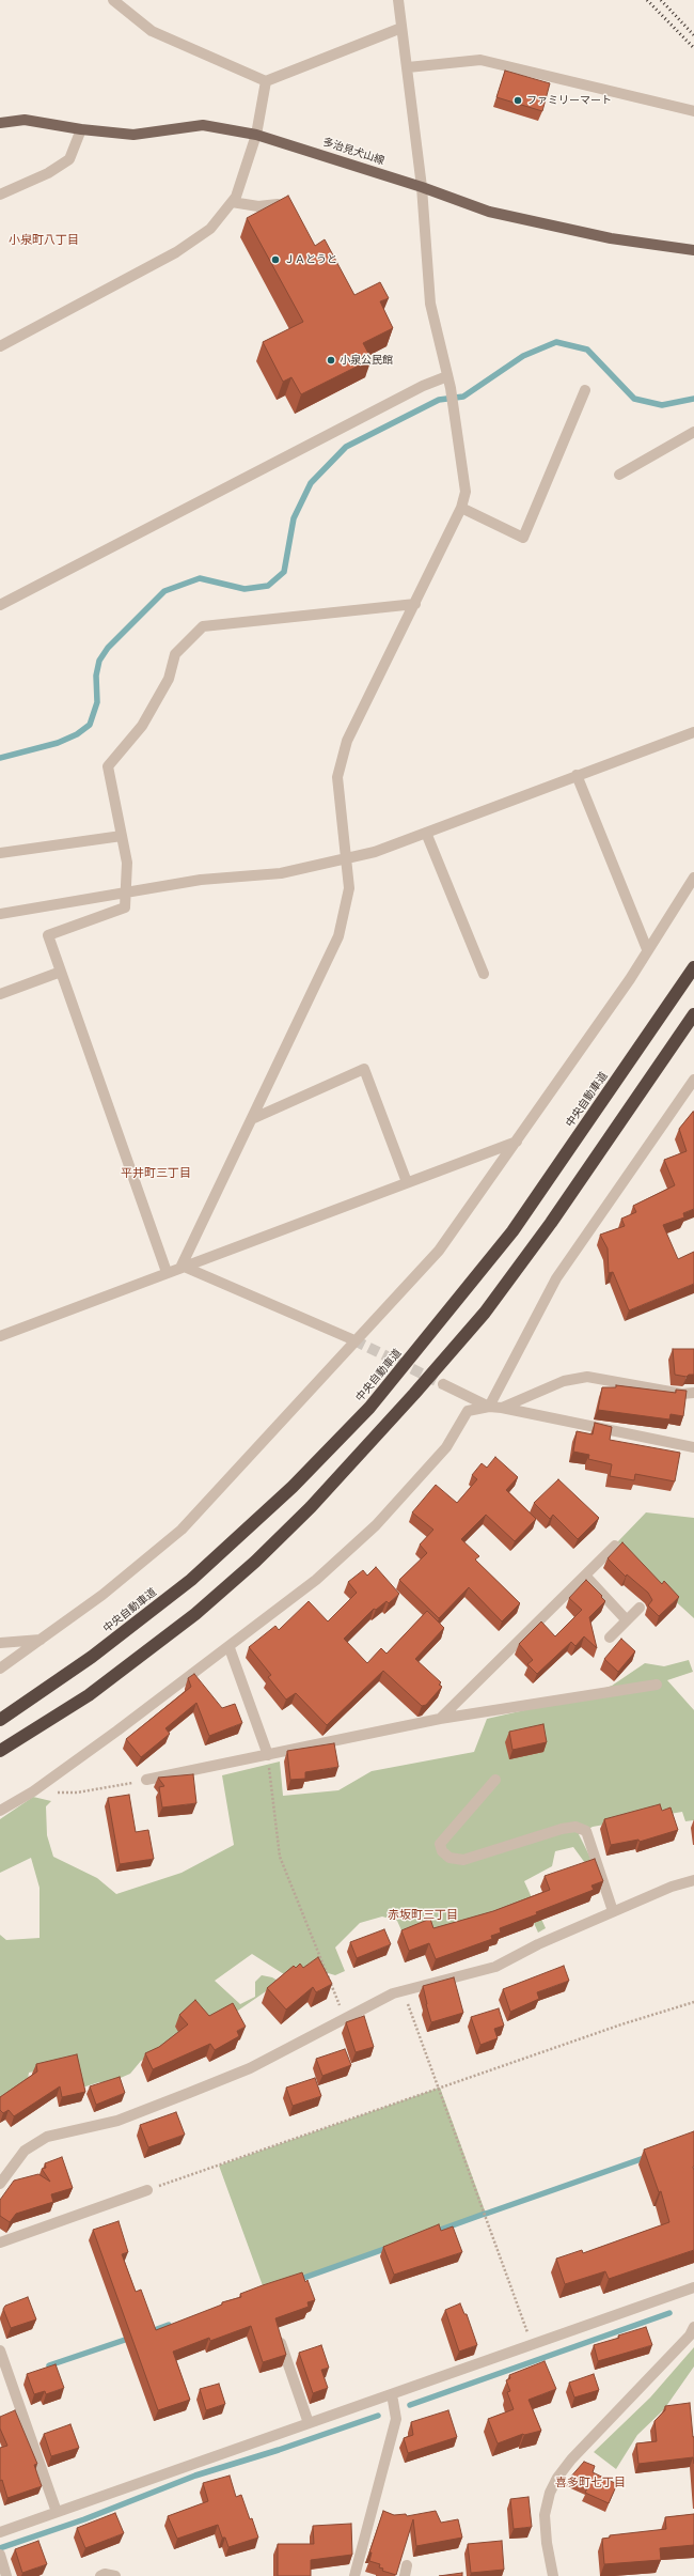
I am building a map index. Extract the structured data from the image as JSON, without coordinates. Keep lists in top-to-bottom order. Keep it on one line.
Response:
{"streets":{"highway":["中央自動車道"],"main road":["多治見犬山線"]},"districts":["小泉町八丁目","平井町三丁目","赤坂町三丁目","喜多町七丁目"],"places":["ファミリーマート","ＪＡとうと","小泉公民館"]}
